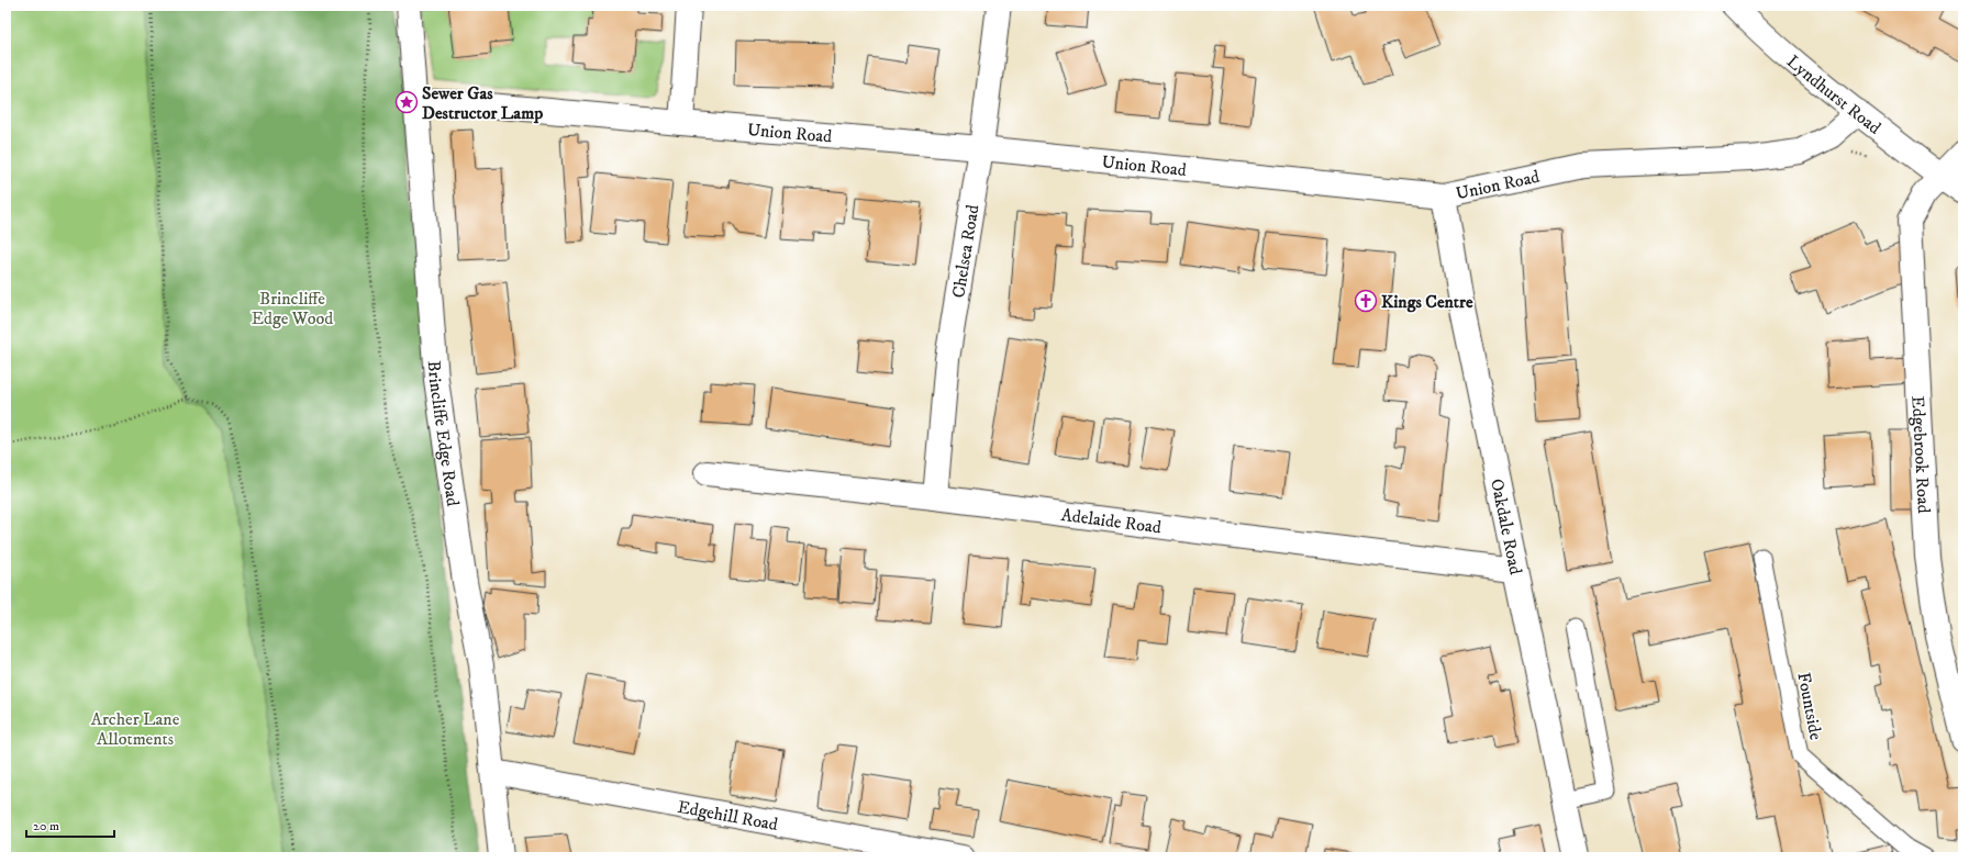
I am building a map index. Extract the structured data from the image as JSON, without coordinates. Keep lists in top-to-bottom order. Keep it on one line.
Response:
{"streets":{"street":["Lyndhurst Road","Union Road","Chelsea Road","Brincliffe Edge Road","Edgebrook Road","Adelaide Road","Oakdale Road","Edgehill Road"],"lane":["Fountside"]},"crossings":[["Lyndhurst Road","Union Road"],["Lyndhurst Road","Edgebrook Road"],["Union Road","Chelsea Road"],["Union Road","Brincliffe Edge Road"],["Union Road","Oakdale Road"],["Chelsea Road","Adelaide Road"],["Brincliffe Edge Road","Edgehill Road"],["Adelaide Road","Oakdale Road"]],"parks":["Brincliffe Edge Wood","Archer Lane Allotments"],"places":{"place":["Sewer Gas Destructor Lamp"],"church":["Kings Centre"]},"scale_bar":"20 m"}
